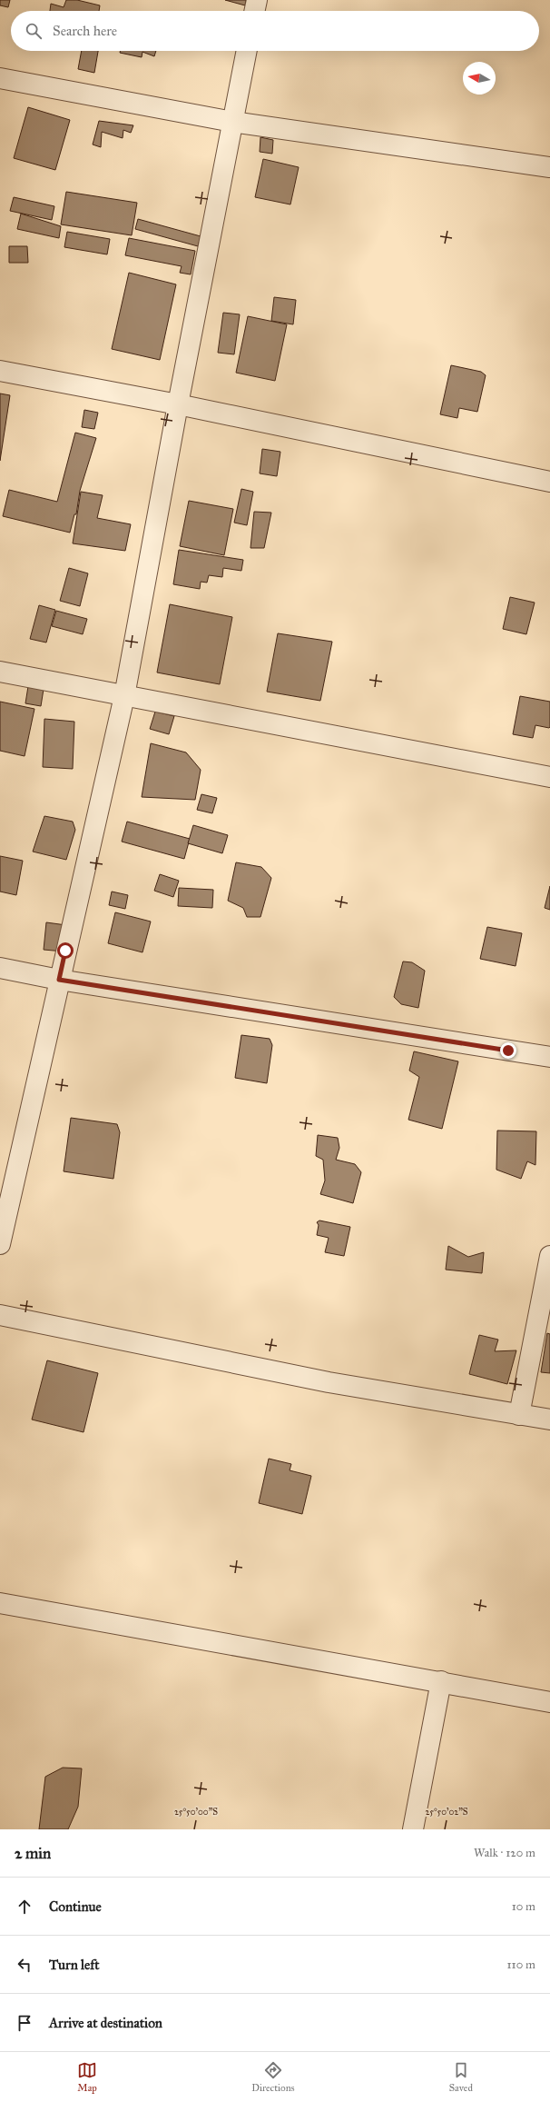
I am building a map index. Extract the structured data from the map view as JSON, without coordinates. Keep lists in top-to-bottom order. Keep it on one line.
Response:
{"north":"left","page":{"search":"Search here","heading":["2 min","Walk · 120 m"],"list":[["Continue","10 m"],["Turn left","110 m"],"Arrive at destination"],"nav":["Map","Directions","Saved"]},"coordinates":["25°50'00\"S","25°50'02\"S"]}
